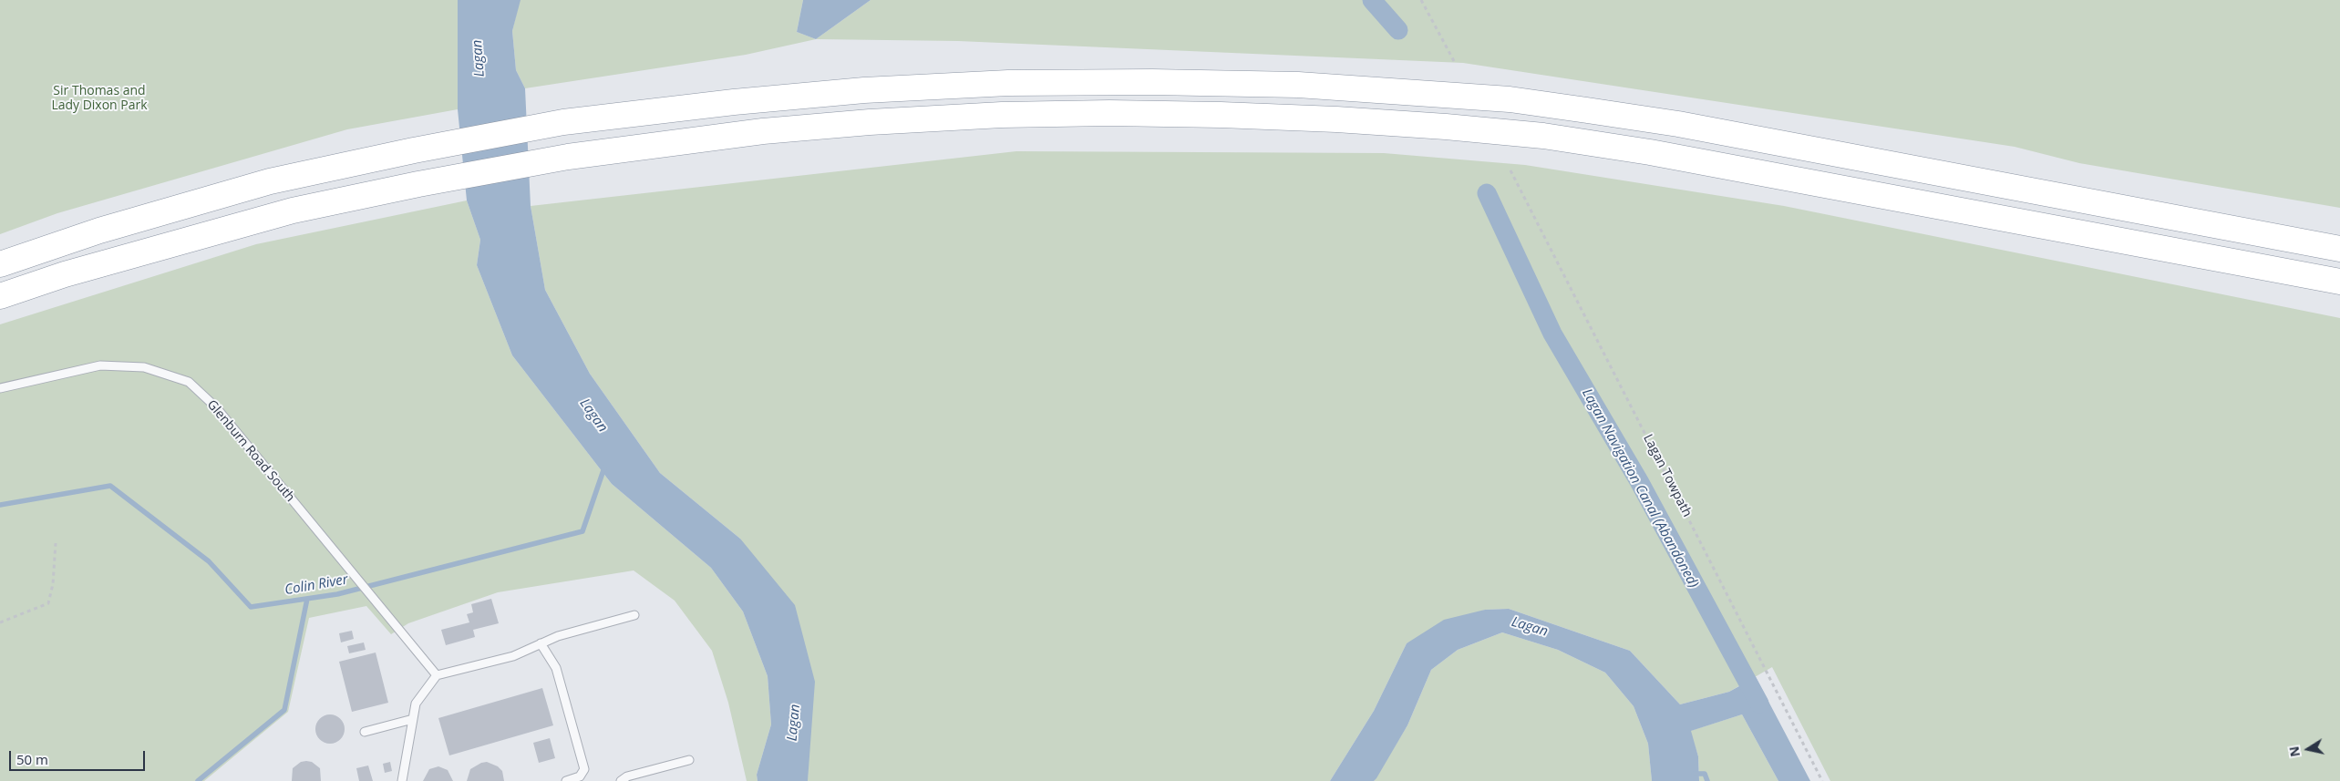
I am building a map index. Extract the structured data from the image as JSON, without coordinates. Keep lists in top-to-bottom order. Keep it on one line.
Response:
{"streets":{"lane":["Glenburn Road South"],"path":["Lagan Towpath"]},"water":["Lagan","Lagan Navigation Canal (Abandoned)","Colin River"],"parks":["Sir Thomas and Lady Dixon Park"],"scale_bar":"50 m","north":"left"}
